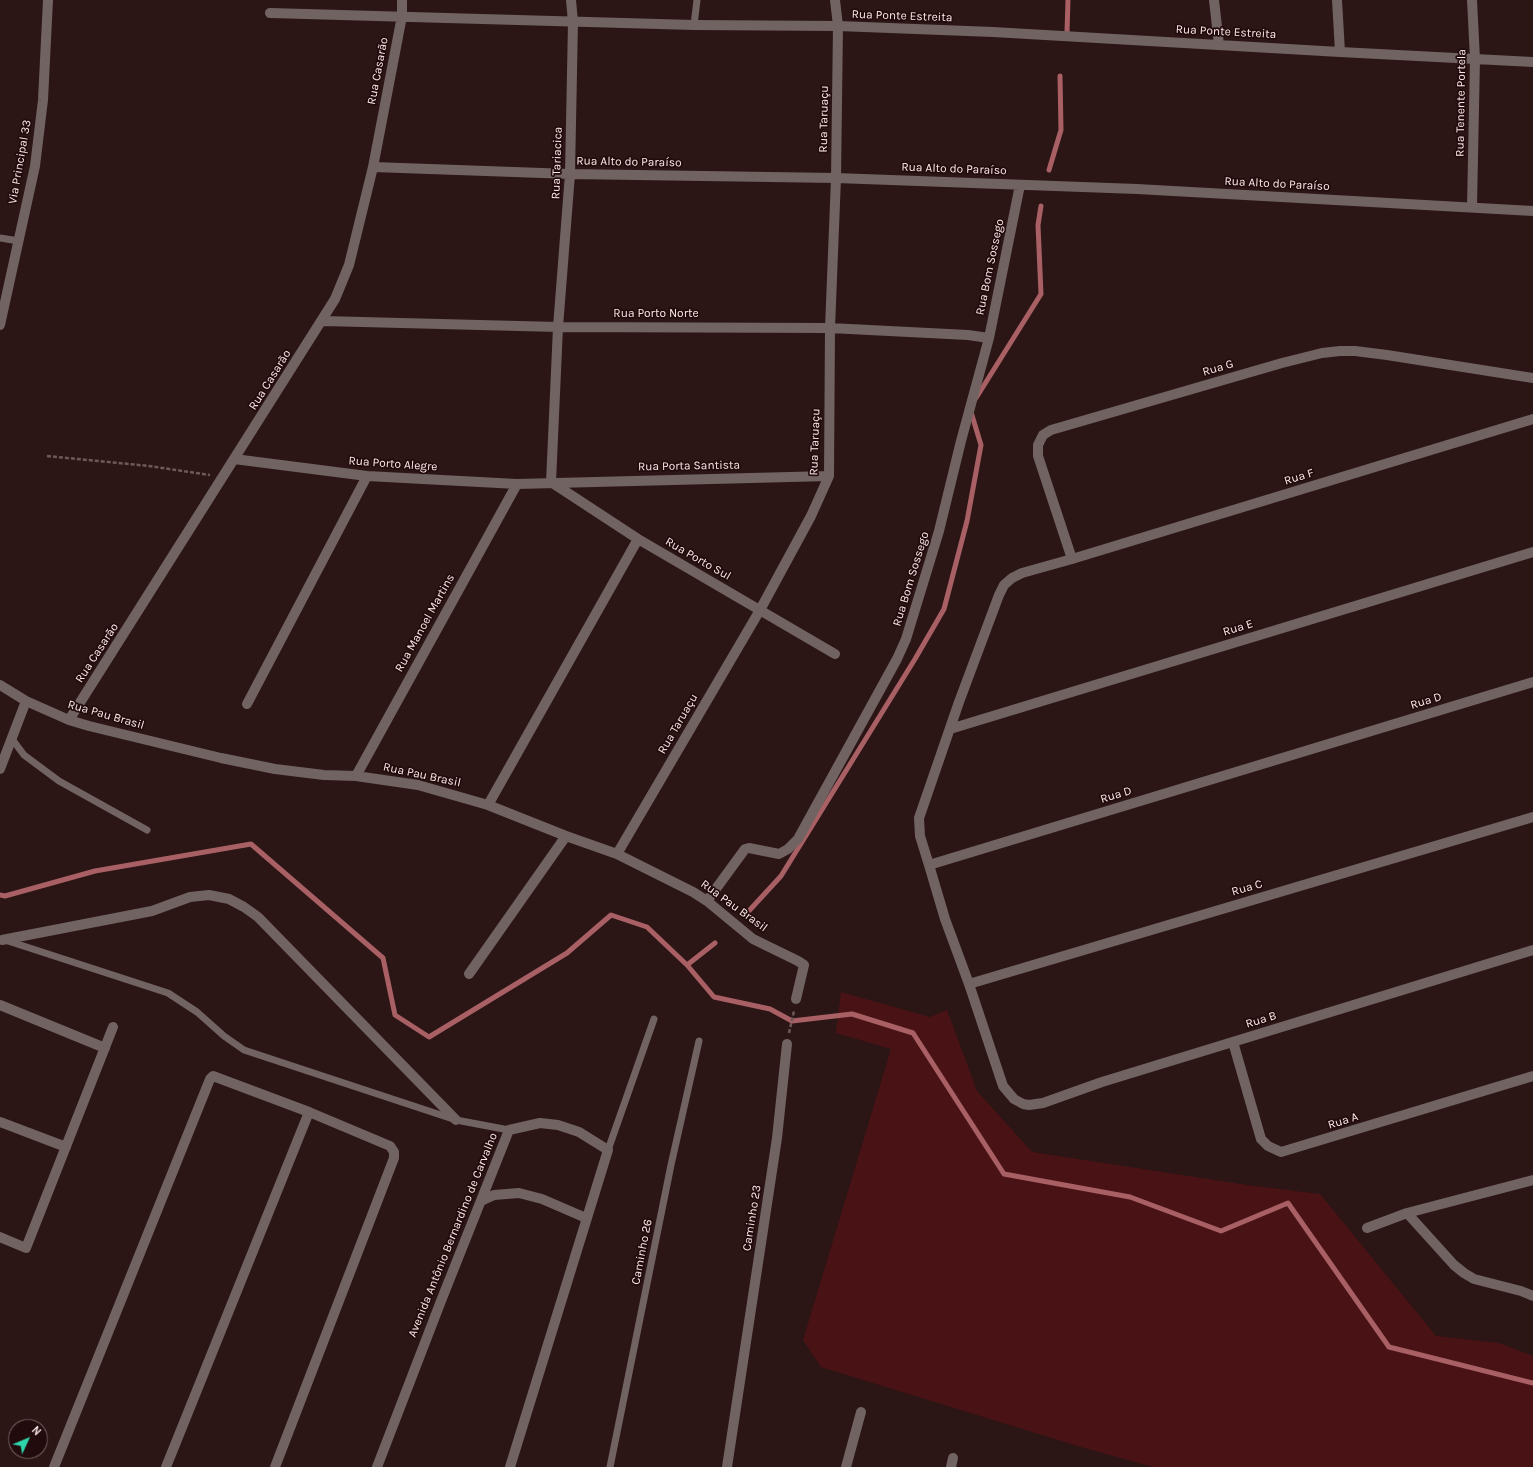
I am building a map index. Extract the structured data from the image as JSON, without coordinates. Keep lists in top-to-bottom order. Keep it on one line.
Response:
{"streets":{"street":["Rua Ponte Estreita","Rua Casarão","Rua Tenente Portela","Rua Taruaçu","Via Principal 33","Rua Alto do Paraíso","Rua Tariacica","Rua Bom Sossego","Rua Porto Norte","Rua G","Rua Porto Alegre","Rua Porta Santista","Rua F","Rua Porto Sul","Rua Manoel Martins","Rua E","Rua D","Rua Pau Brasil","Rua C","Rua B","Rua A","Caminho 23","Avenida Antônio Bernardino de Carvalho"],"lane":["Caminho 26"]},"crossings":[["Rua Ponte Estreita","Rua Casarão"],["Rua Ponte Estreita","Rua Tenente Portela"],["Rua Ponte Estreita","Rua Taruaçu"],["Rua Ponte Estreita","Rua Tariacica"],["Rua Casarão","Rua Alto do Paraíso"],["Rua Casarão","Rua Porto Norte"],["Rua Casarão","Rua Porto Alegre"],["Rua Casarão","Rua Pau Brasil"],["Rua Tenente Portela","Rua Alto do Paraíso"],["Rua Taruaçu","Rua Alto do Paraíso"],["Rua Taruaçu","Rua Porto Norte"],["Rua Taruaçu","Rua Porta Santista"],["Rua Taruaçu","Rua Porto Sul"],["Rua Taruaçu","Rua Pau Brasil"],["Rua Alto do Paraíso","Rua Tariacica"],["Rua Alto do Paraíso","Rua Bom Sossego"],["Rua Tariacica","Rua Porto Norte"],["Rua Tariacica","Rua Porto Alegre"],["Rua Tariacica","Rua Porta Santista"],["Rua Tariacica","Rua Porto Sul"],["Rua Bom Sossego","Rua Porto Norte"],["Rua Bom Sossego","Rua Pau Brasil"],["Rua G","Rua F"],["Rua Porto Alegre","Rua Porta Santista"],["Rua Porto Alegre","Rua Porto Sul"],["Rua Porto Alegre","Rua Manoel Martins"],["Rua Porta Santista","Rua Porto Sul"],["Rua Manoel Martins","Rua Pau Brasil"],["Rua C","Rua B"],["Rua B","Rua A"]],"north":"top right"}
